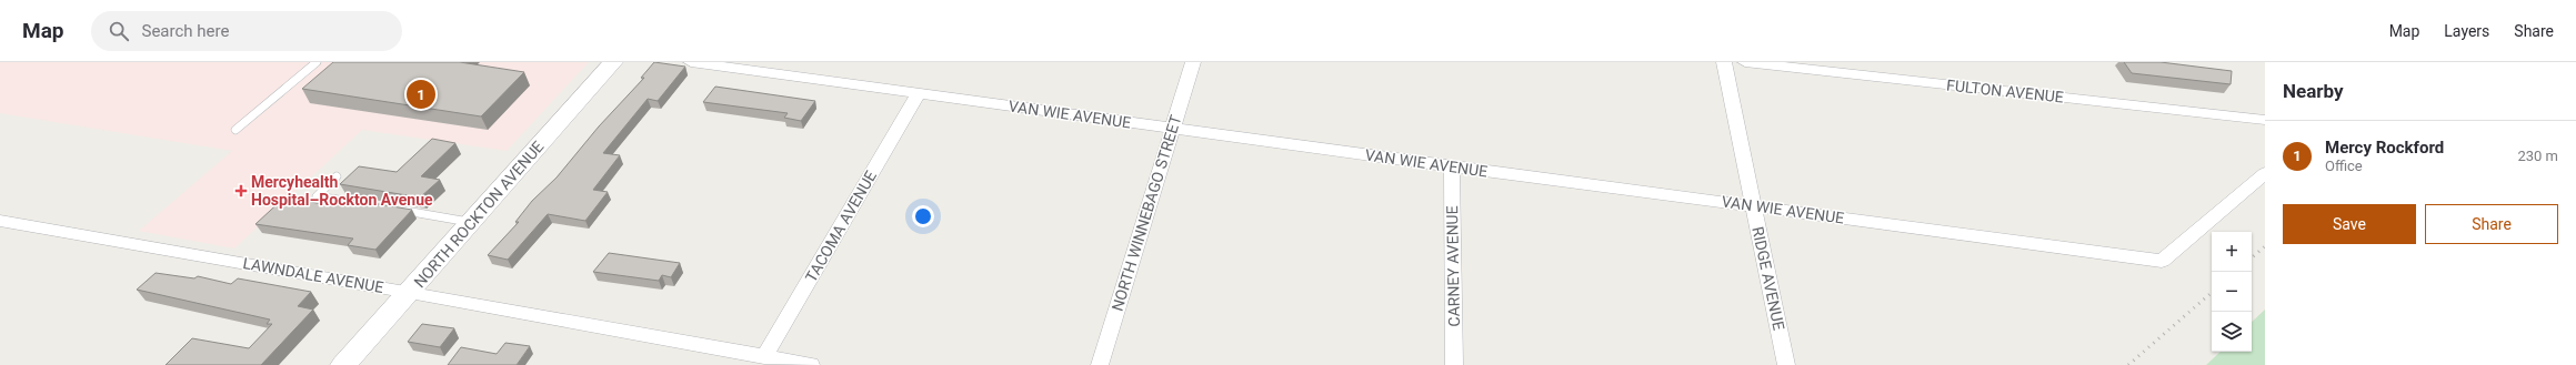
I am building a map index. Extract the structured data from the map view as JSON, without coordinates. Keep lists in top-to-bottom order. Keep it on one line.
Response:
{"streets":{"main road":["NORTH ROCKTON AVENUE"],"street":["FULTON AVENUE","VAN WIE AVENUE","NORTH WINNEBAGO STREET","TACOMA AVENUE","CARNEY AVENUE","LAWNDALE AVENUE","RIDGE AVENUE"]},"crossings":[["VAN WIE AVENUE","NORTH WINNEBAGO STREET"],["VAN WIE AVENUE","TACOMA AVENUE"],["VAN WIE AVENUE","CARNEY AVENUE"],["VAN WIE AVENUE","RIDGE AVENUE"],["NORTH ROCKTON AVENUE","LAWNDALE AVENUE"],["TACOMA AVENUE","LAWNDALE AVENUE"]],"places":{"health":["Mercyhealth Hospital–Rockton Avenue"]},"page":{"header":"Map","search":"Search here","nav":["Map","Layers","Share"],"heading":"Nearby","pins":"1","list":[{"mark":"1","name":"Mercy Rockford","note":"Office","value":"230 m"}],"buttons":["Save","Share"],"map_buttons":["+","−"]}}
